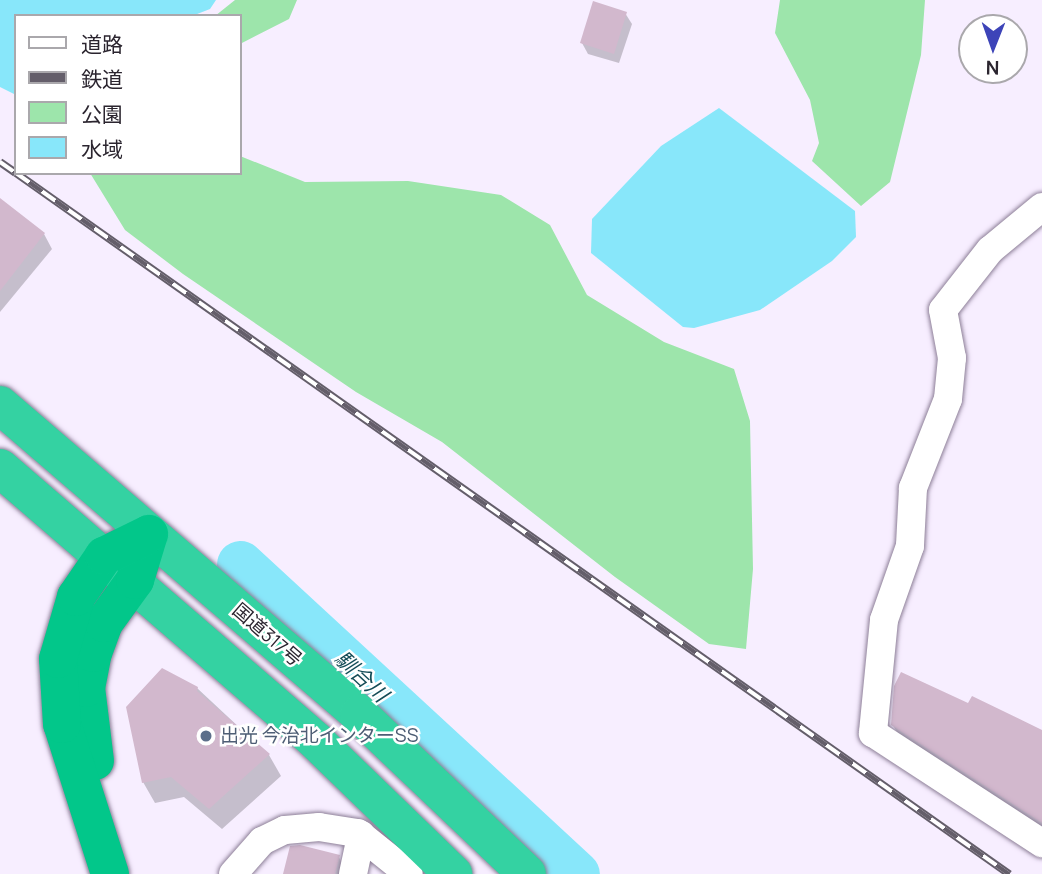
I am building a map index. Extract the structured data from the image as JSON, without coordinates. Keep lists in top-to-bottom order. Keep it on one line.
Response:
{"streets":{"highway":["国道317号"]},"water":["馴合川"],"places":["出光 今治北インターSS"],"legend":["道路","鉄道","公園","水域"],"north":"bottom"}
